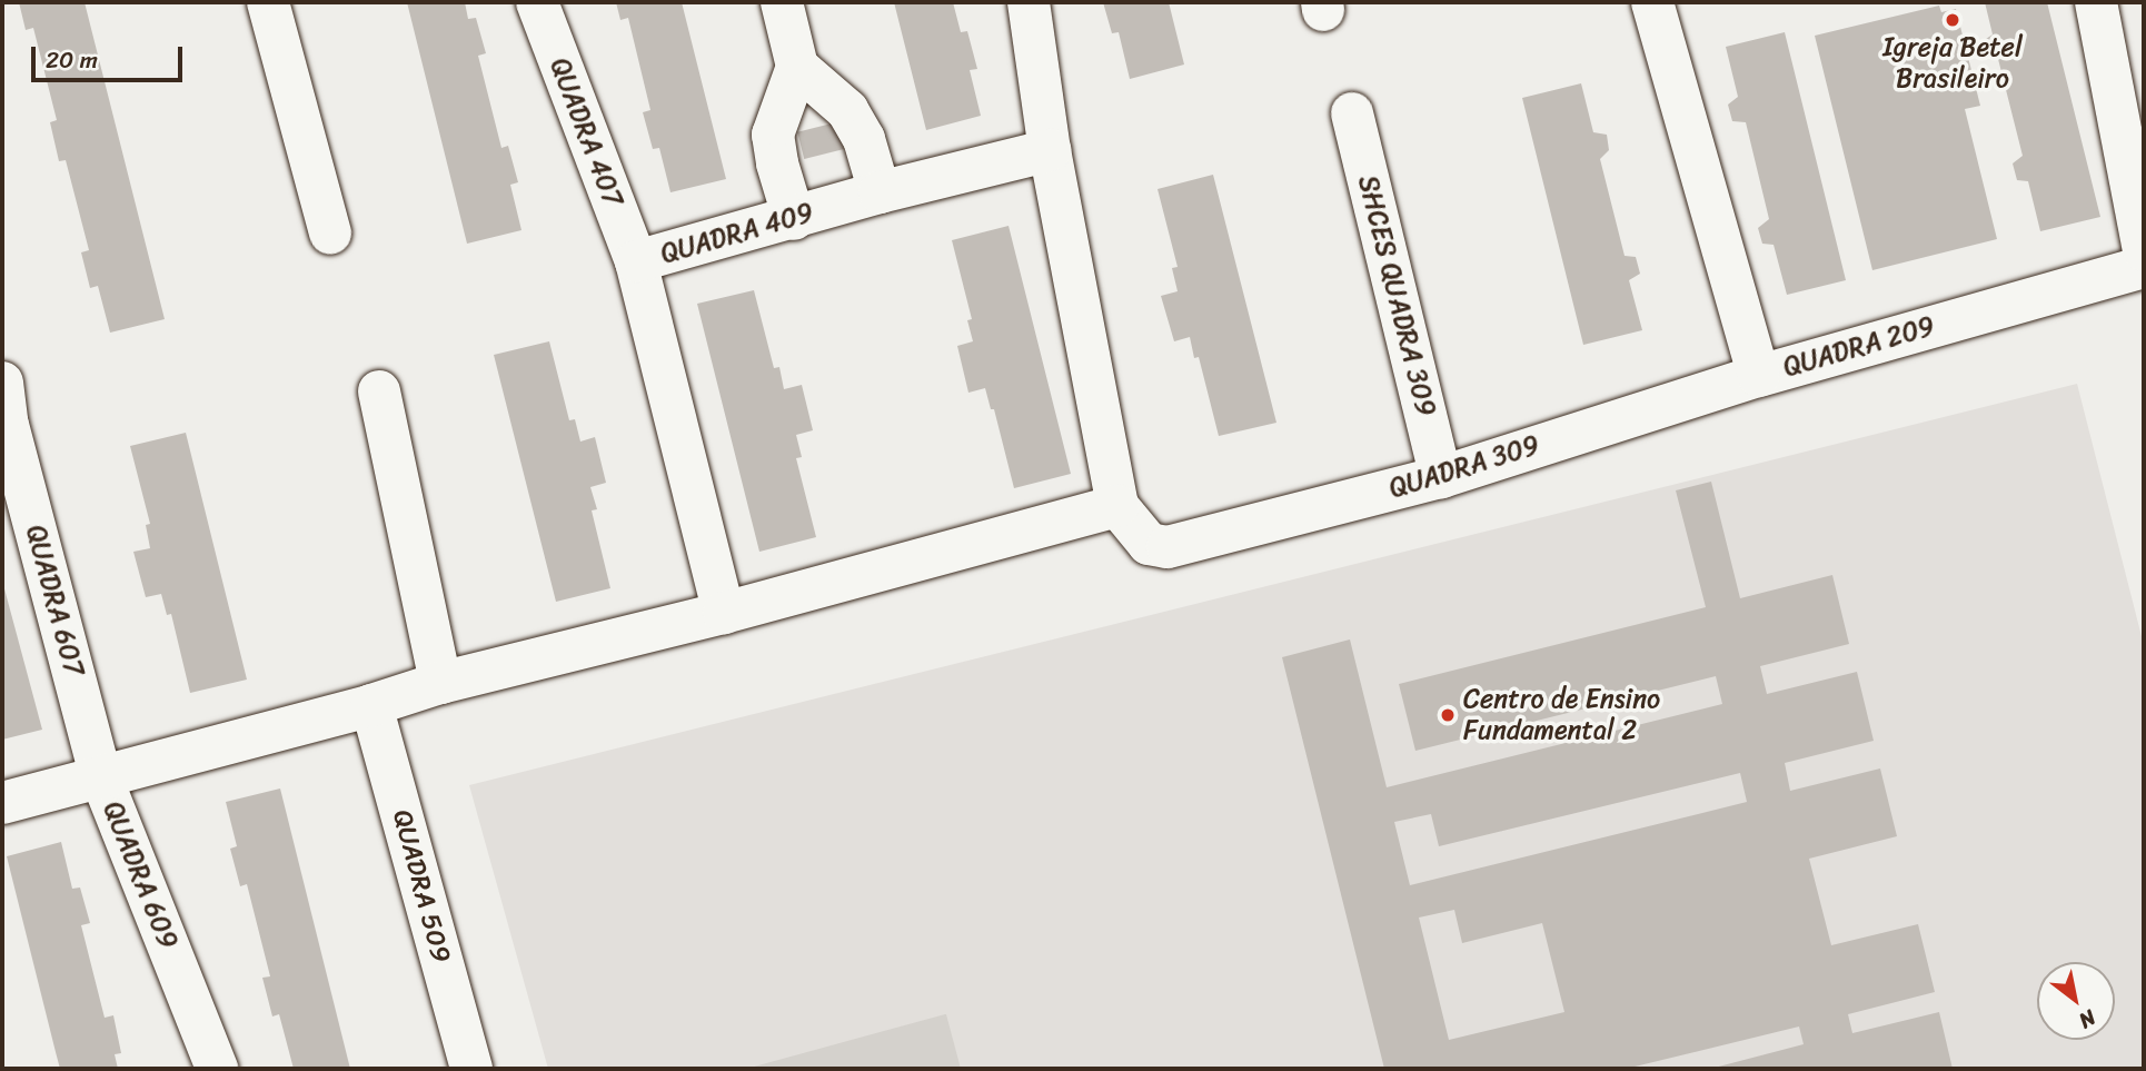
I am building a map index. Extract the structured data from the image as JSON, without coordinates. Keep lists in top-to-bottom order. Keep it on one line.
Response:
{"streets":{"street":["QUADRA 407","QUADRA 409","SHCES QUADRA 309","QUADRA 209","QUADRA 309","QUADRA 607","QUADRA 609","QUADRA 509"]},"crossings":[["QUADRA 407","QUADRA 409"],["SHCES QUADRA 309","QUADRA 309"],["QUADRA 209","QUADRA 309"],["QUADRA 607","QUADRA 609"]],"places":["Igreja Betel Brasileiro","Centro de Ensino Fundamental 2"],"scale_bar":"20 m","north":"bottom right"}
